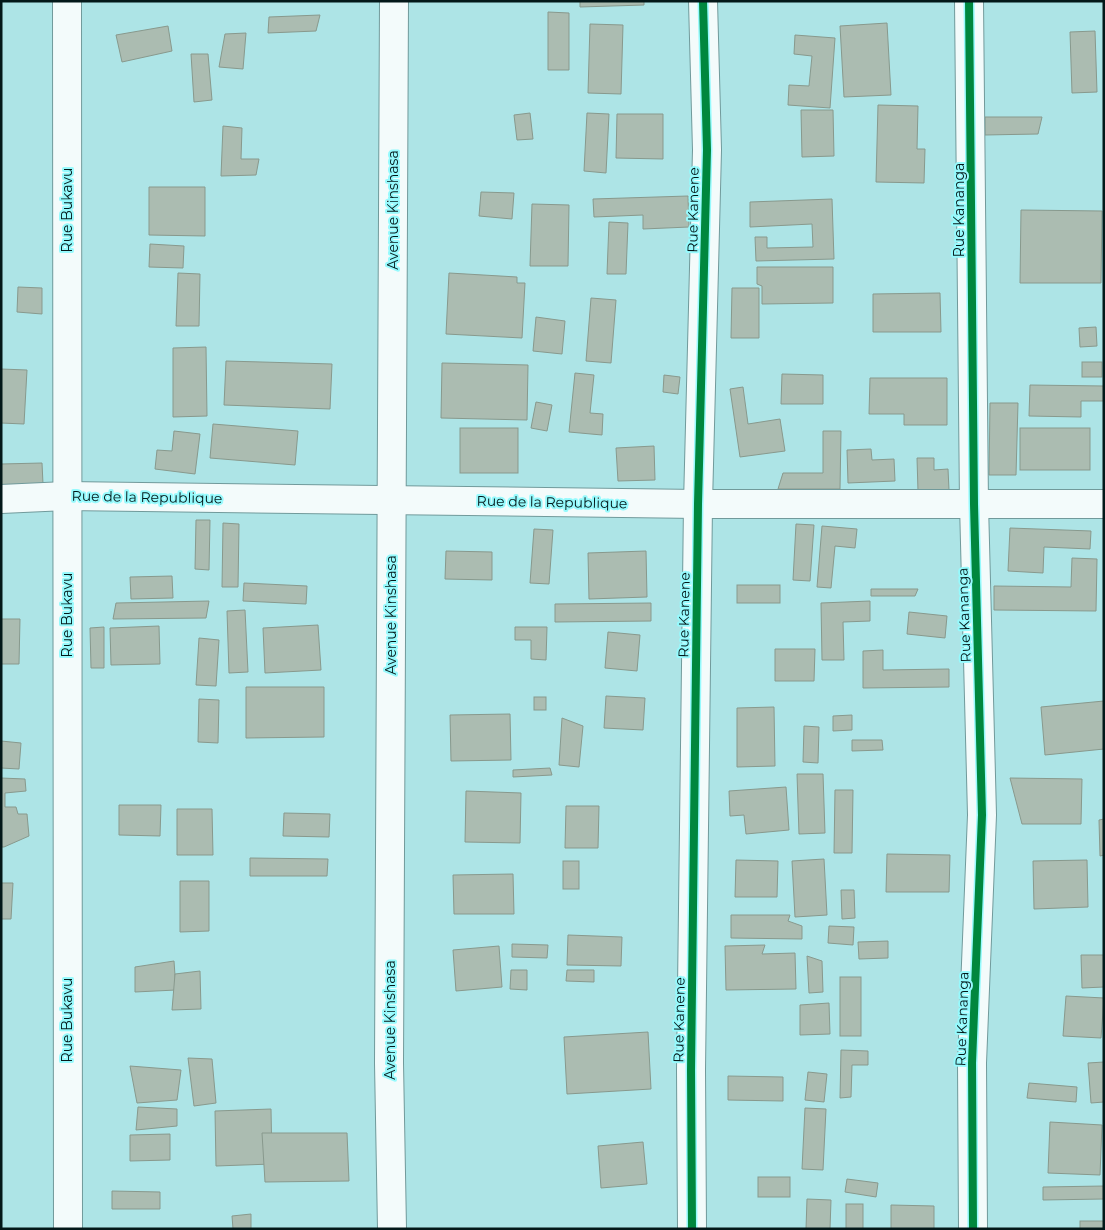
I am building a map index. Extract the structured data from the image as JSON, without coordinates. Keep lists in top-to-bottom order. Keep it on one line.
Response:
{"streets":{"street":["Rue Bukavu","Avenue Kinshasa","Rue Kanene","Rue Kananga","Rue de la Republique"]},"crossings":[["Rue Bukavu","Rue de la Republique"],["Avenue Kinshasa","Rue de la Republique"],["Rue Kanene","Rue de la Republique"],["Rue Kananga","Rue de la Republique"]]}
